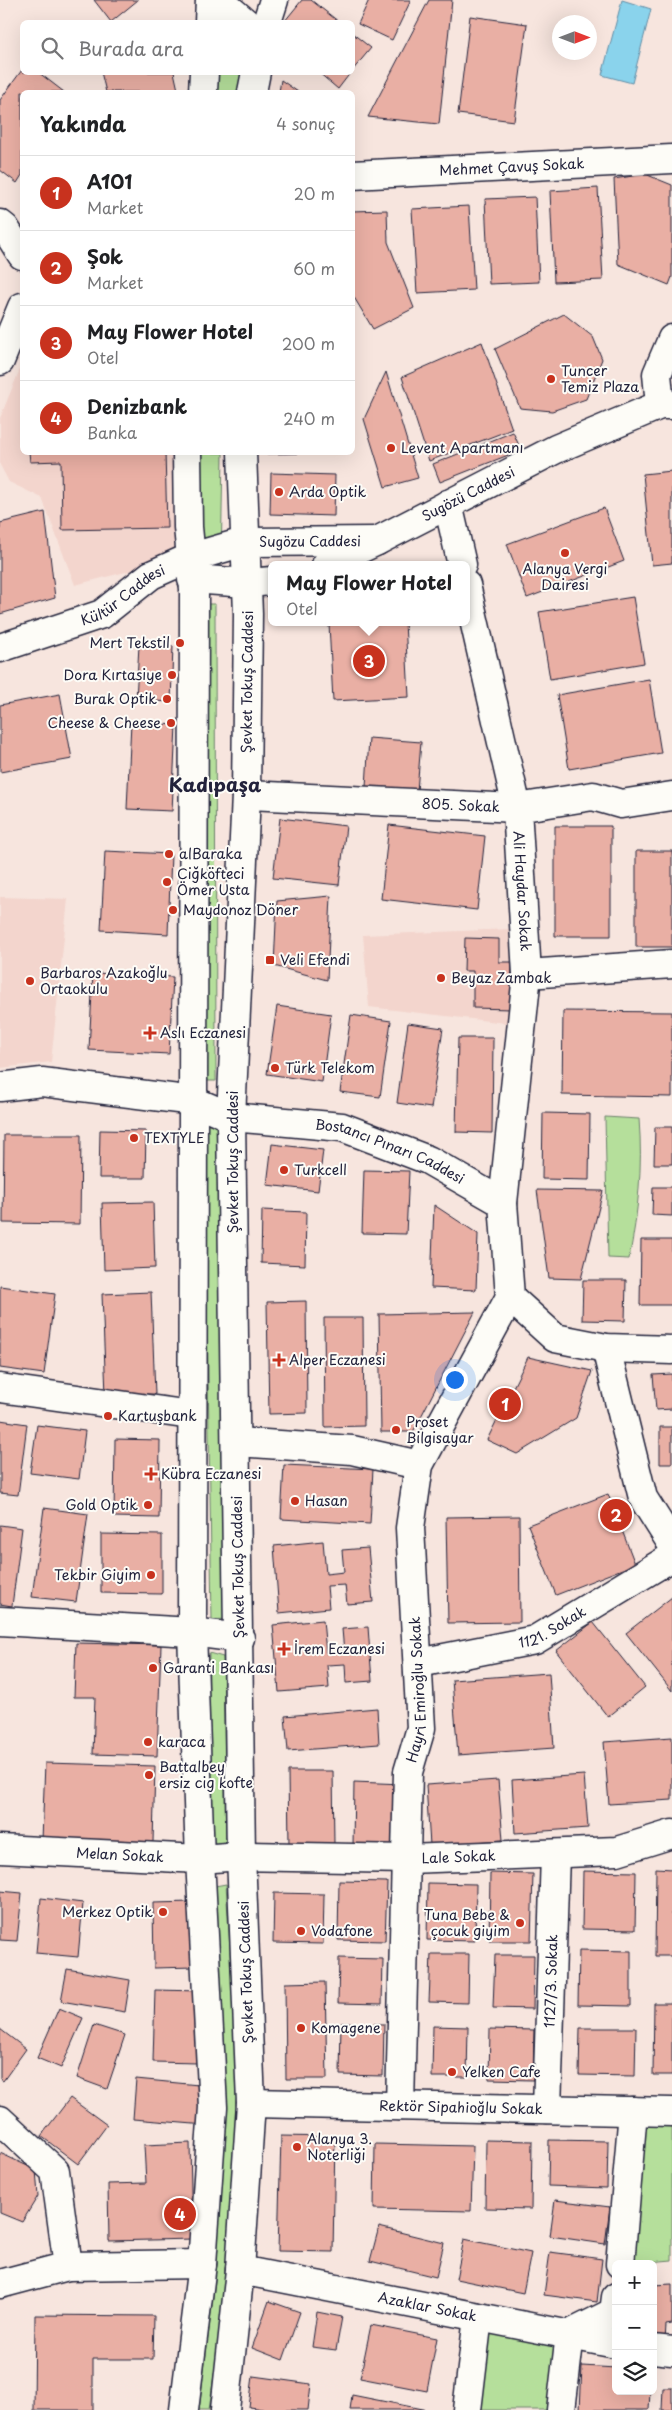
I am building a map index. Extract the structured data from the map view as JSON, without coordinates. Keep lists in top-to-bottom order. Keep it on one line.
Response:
{"streets":{"street":["Mehmet Çavuş Sokak","Sugözü Caddesi","Sugözu Caddesi","Kültür Caddesi","Şevket Tokuş Caddesi","805. Sokak","Ali Haydar Sokak","Bostancı Pınarı Caddesi","1121. Sokak","Hayri Emiroğlu Sokak","Melan Sokak","Lale Sokak","1127/3. Sokak","Rektör Sipahioğlu Sokak","Azaklar Sokak"]},"crossings":[["Sugözü Caddesi","Sugözu Caddesi"],["Sugözu Caddesi","Kültür Caddesi"],["Sugözu Caddesi","Şevket Tokuş Caddesi"],["Kültür Caddesi","Şevket Tokuş Caddesi"],["Şevket Tokuş Caddesi","805. Sokak"],["Şevket Tokuş Caddesi","Bostancı Pınarı Caddesi"],["Şevket Tokuş Caddesi","Melan Sokak"],["Şevket Tokuş Caddesi","Lale Sokak"],["Şevket Tokuş Caddesi","Rektör Sipahioğlu Sokak"],["Şevket Tokuş Caddesi","Azaklar Sokak"],["805. Sokak","Ali Haydar Sokak"],["Ali Haydar Sokak","Bostancı Pınarı Caddesi"],["1121. Sokak","Hayri Emiroğlu Sokak"],["Hayri Emiroğlu Sokak","Lale Sokak"],["Hayri Emiroğlu Sokak","Rektör Sipahioğlu Sokak"],["Melan Sokak","Lale Sokak"],["Lale Sokak","1127/3. Sokak"],["1127/3. Sokak","Rektör Sipahioğlu Sokak"]],"districts":["Kadıpaşa"],"places":{"other":["Tuncer Temiz Plaza","Levent Apartmanı","Arda Optik","Alanya Vergi Dairesi","Mert Tekstil","Dora Kırtasiye","Burak Optik","Cheese & Cheese","alBaraka","Çiğköfteci Ömer Usta","Maydonoz Döner","Beyaz Zambak","Barbaros Azakoğlu Ortaokulu","Türk Telekom","TEXTYLE","Turkcell","Kartuşbank","Proset Bilgisayar","Hasan","Gold Optik","Tekbir Giyim","Garanti Bankası","karaca","Battalbey ersiz cig kofte","Merkez Optik","Tuna Bebe & çocuk giyim","Vodafone","Komagene","Yelken Cafe","Alanya 3. Noterliği"],"transit":["Veli Efendi"],"health":["Aslı Eczanesi","Alper Eczanesi","Kübra Eczanesi","İrem Eczanesi"]},"north":"right","page":{"search":"Burada ara","heading":["Yakında","4 sonuç"],"list":[{"mark":"1","name":"A101","note":"Market","value":"20 m"},{"mark":"2","name":"Şok","note":"Market","value":"60 m"},{"mark":"3","name":"May Flower Hotel","note":"Otel","value":"200 m"},{"mark":"4","name":"Denizbank","note":"Banka","value":"240 m"}],"popup":["May Flower Hotel","Otel"],"pins":["3","1","2","4"],"map_buttons":["+","−"]}}
